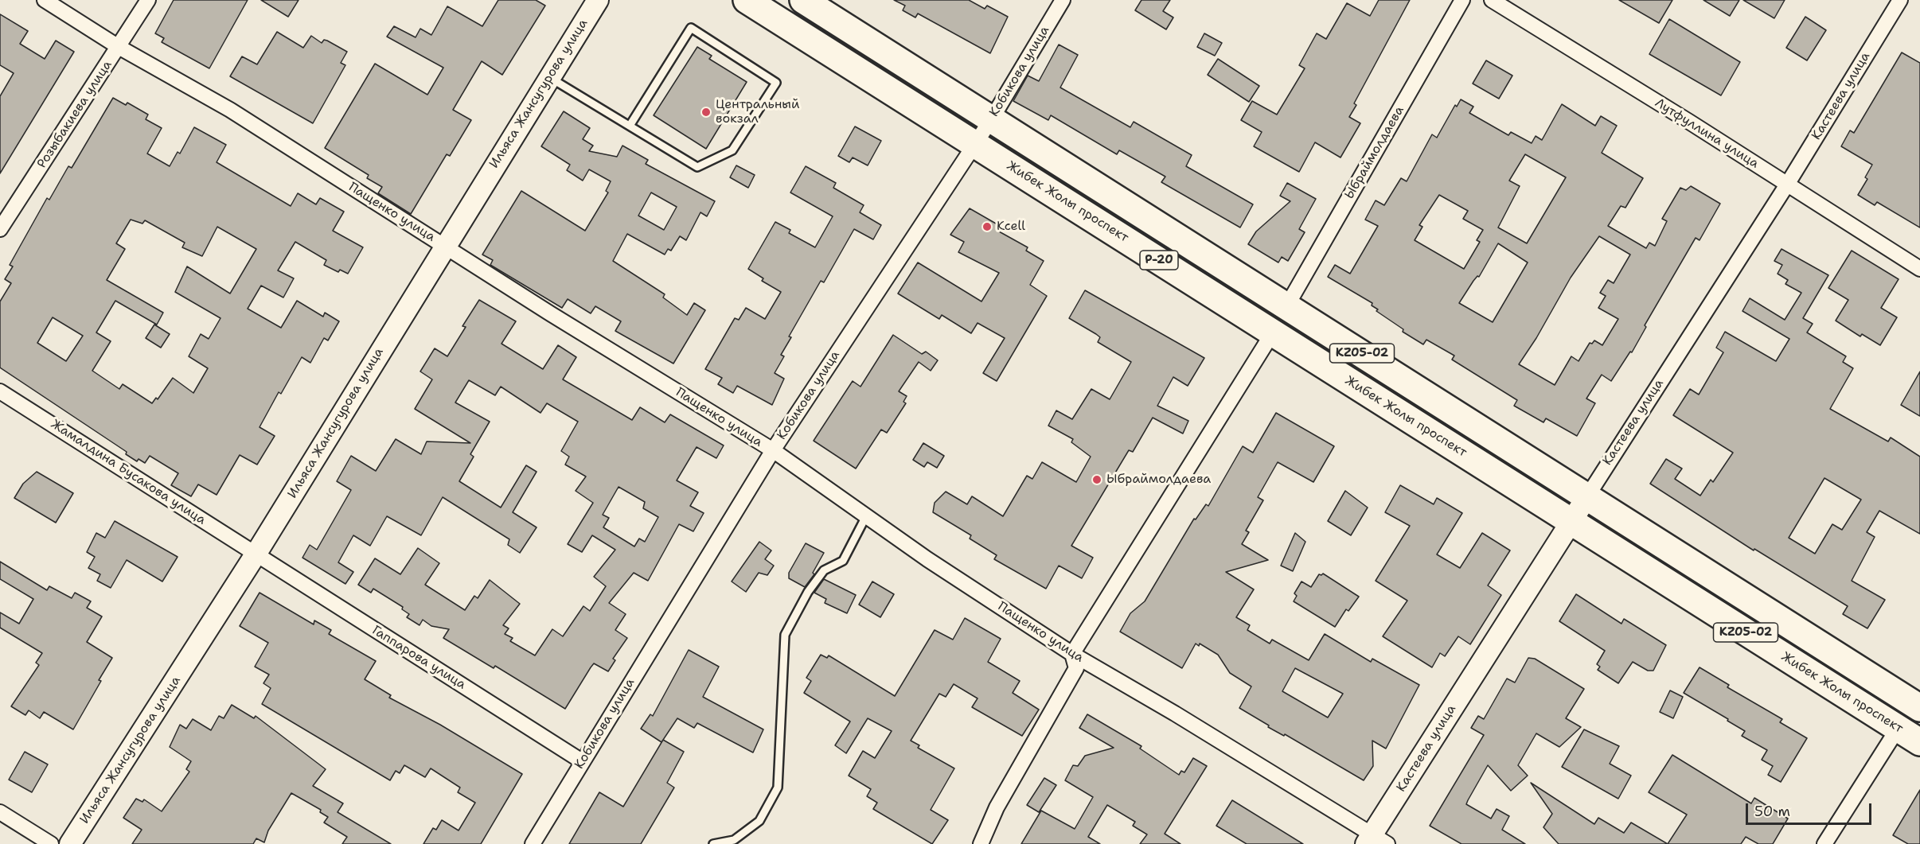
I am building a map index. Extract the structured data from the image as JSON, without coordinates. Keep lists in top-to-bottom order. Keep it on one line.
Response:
{"streets":{"highway":["Жибек Жолы проспект","Р-20","KZ05-02"],"street":["Кобикова улица","Ильяса Жансугурова улица","Кастеева улица","Розыбакиева улица","Лутфуллина улица","Ыбраймолдаева","Пащенко улица","Жамалдина Бусакова улица","Гаппарова улица"]},"crossings":[["Кобикова улица","Жибек Жолы проспект"],["Кобикова улица","Пащенко улица"],["Кобикова улица","KZ05-02"],["Кобикова улица","Гаппарова улица"],["Ильяса Жансугурова улица","Пащенко улица"],["Ильяса Жансугурова улица","Жамалдина Бусакова улица"],["Ильяса Жансугурова улица","Гаппарова улица"],["Кастеева улица","Лутфуллина улица"],["Кастеева улица","Жибек Жолы проспект"],["Кастеева улица","Пащенко улица"],["Кастеева улица","KZ05-02"],["Розыбакиева улица","Пащенко улица"],["Ыбраймолдаева","KZ05-02"],["Жамалдина Бусакова улица","Гаппарова улица"]],"places":["Центральный вокзал","Kcell","Ыбраймолдаева"],"scale_bar":"50 m"}
